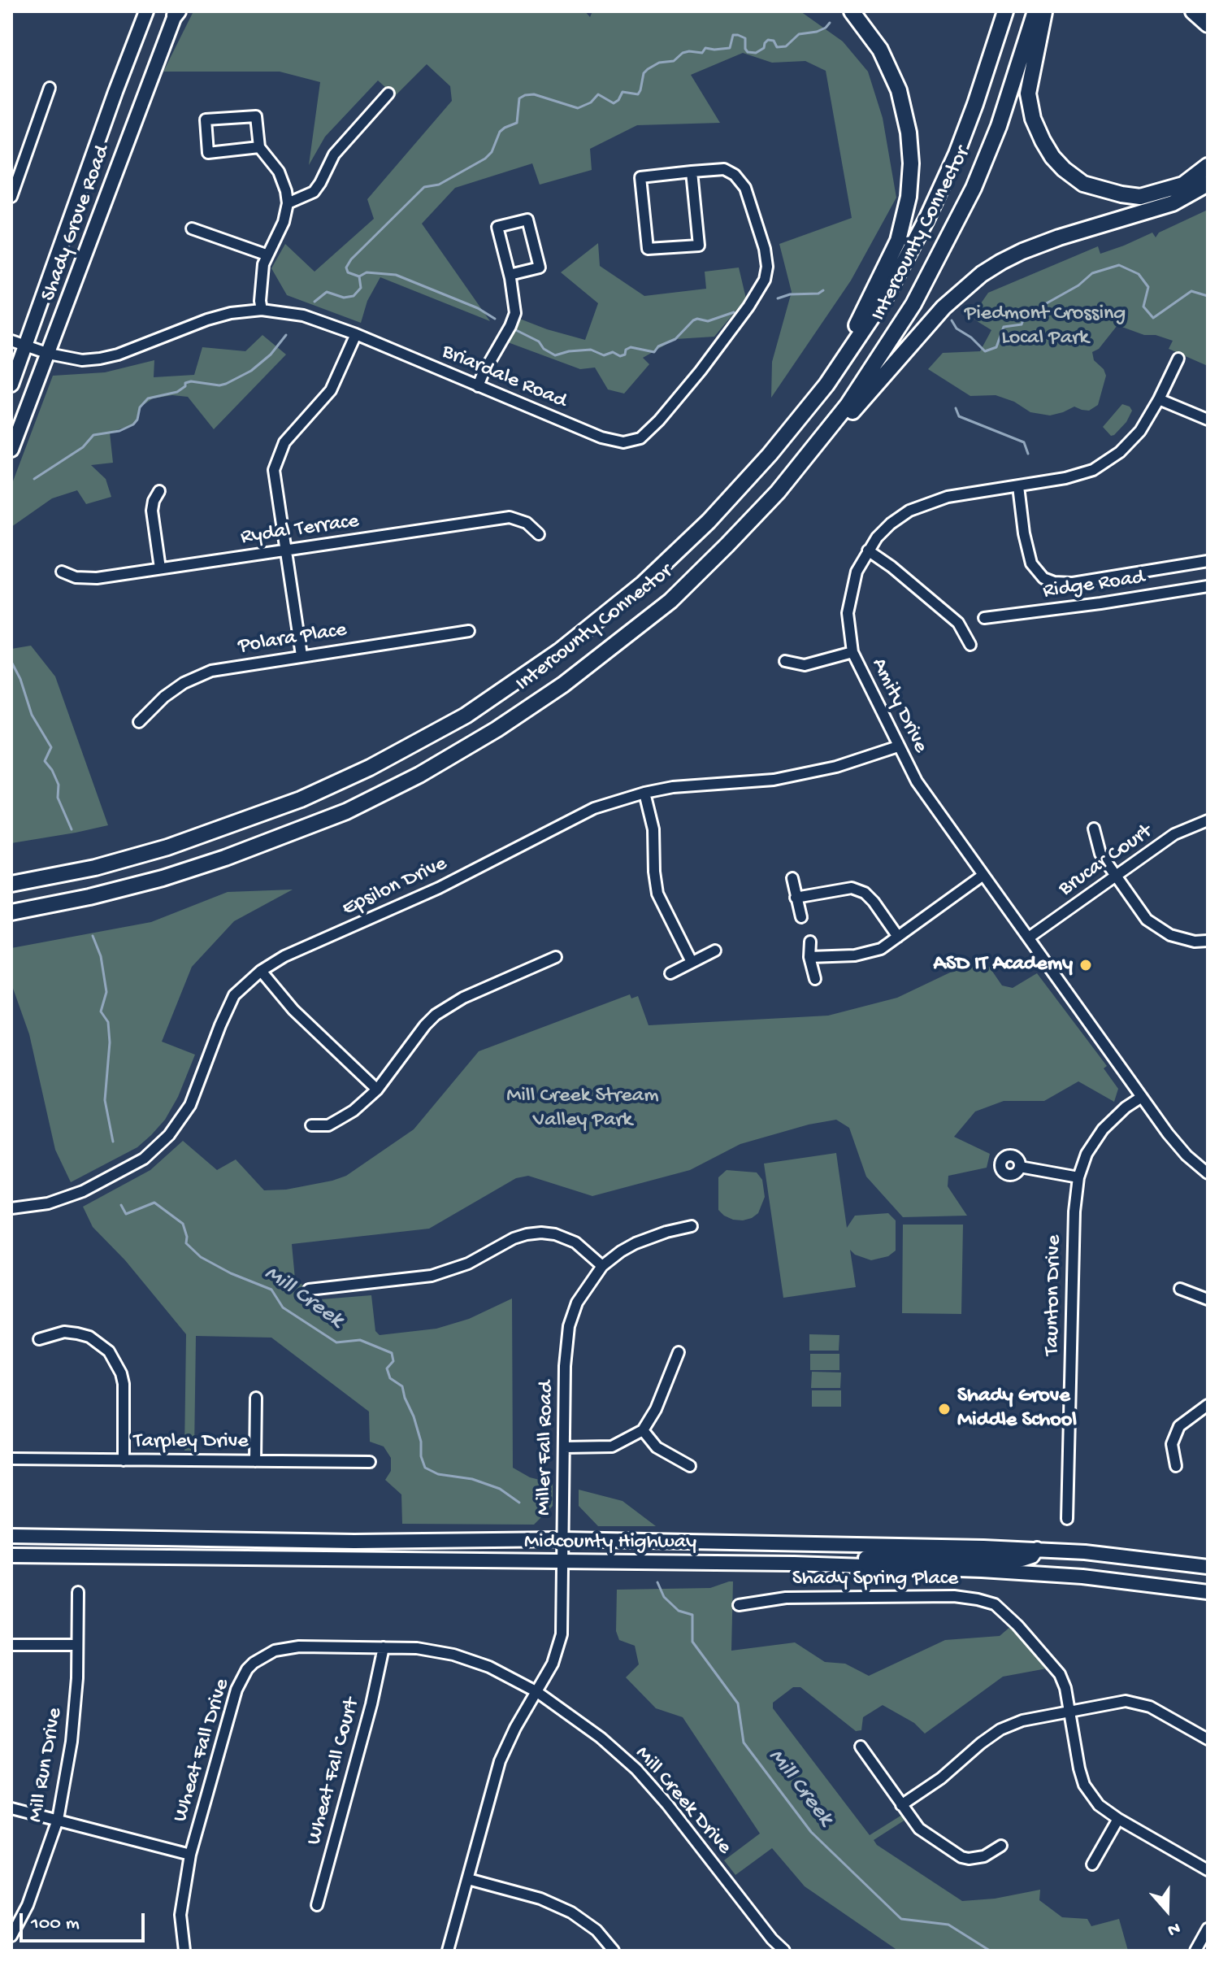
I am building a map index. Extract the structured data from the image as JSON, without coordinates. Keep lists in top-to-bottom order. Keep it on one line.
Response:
{"streets":{"highway":["Intercounty Connector"],"main road":["Shady Grove Road","Midcounty Highway"],"street":["Briardale Road","Rydal Terrace","Ridge Road","Polara Place","Amity Drive","Brucar Court","Epsilon Drive","Taunton Drive","Tarpley Drive","Miller Fall Road","Shady Spring Place","Wheat Fall Drive","Mill Run Drive","Wheat Fall Court","Mill Creek Drive"]},"crossings":[["Shady Grove Road","Briardale Road"],["Amity Drive","Brucar Court"],["Amity Drive","Epsilon Drive"],["Amity Drive","Taunton Drive"],["Miller Fall Road","Midcounty Highway"],["Miller Fall Road","Wheat Fall Drive"],["Miller Fall Road","Mill Creek Drive"],["Wheat Fall Drive","Wheat Fall Court"],["Wheat Fall Drive","Mill Creek Drive"]],"water":["Mill Creek"],"parks":["Piedmont Crossing Local Park","Mill Creek Stream Valley Park"],"places":["ASD IT Academy","Shady Grove Middle School"],"scale_bar":"100 m","north":"bottom"}
